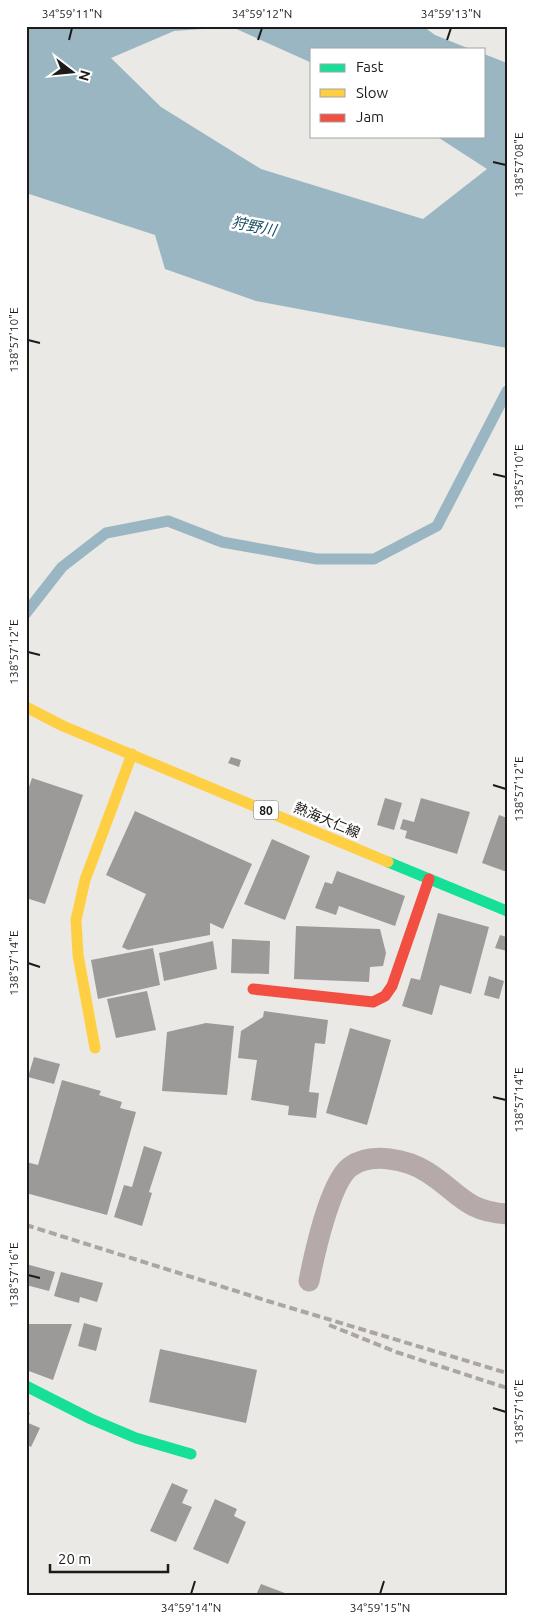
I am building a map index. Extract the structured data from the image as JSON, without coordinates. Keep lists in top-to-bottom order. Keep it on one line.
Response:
{"streets":{"street":["80","熱海大仁線"]},"water":["狩野川"],"legend":["Fast","Slow","Jam"],"scale_bar":"20 m","north":"right","coordinates":["34°59'11\"N","34°59'12\"N","34°59'13\"N","138°57'08\"E","138°57'10\"E","138°57'12\"E","138°57'14\"E","138°57'16\"E","34°59'14\"N","34°59'15\"N"]}
